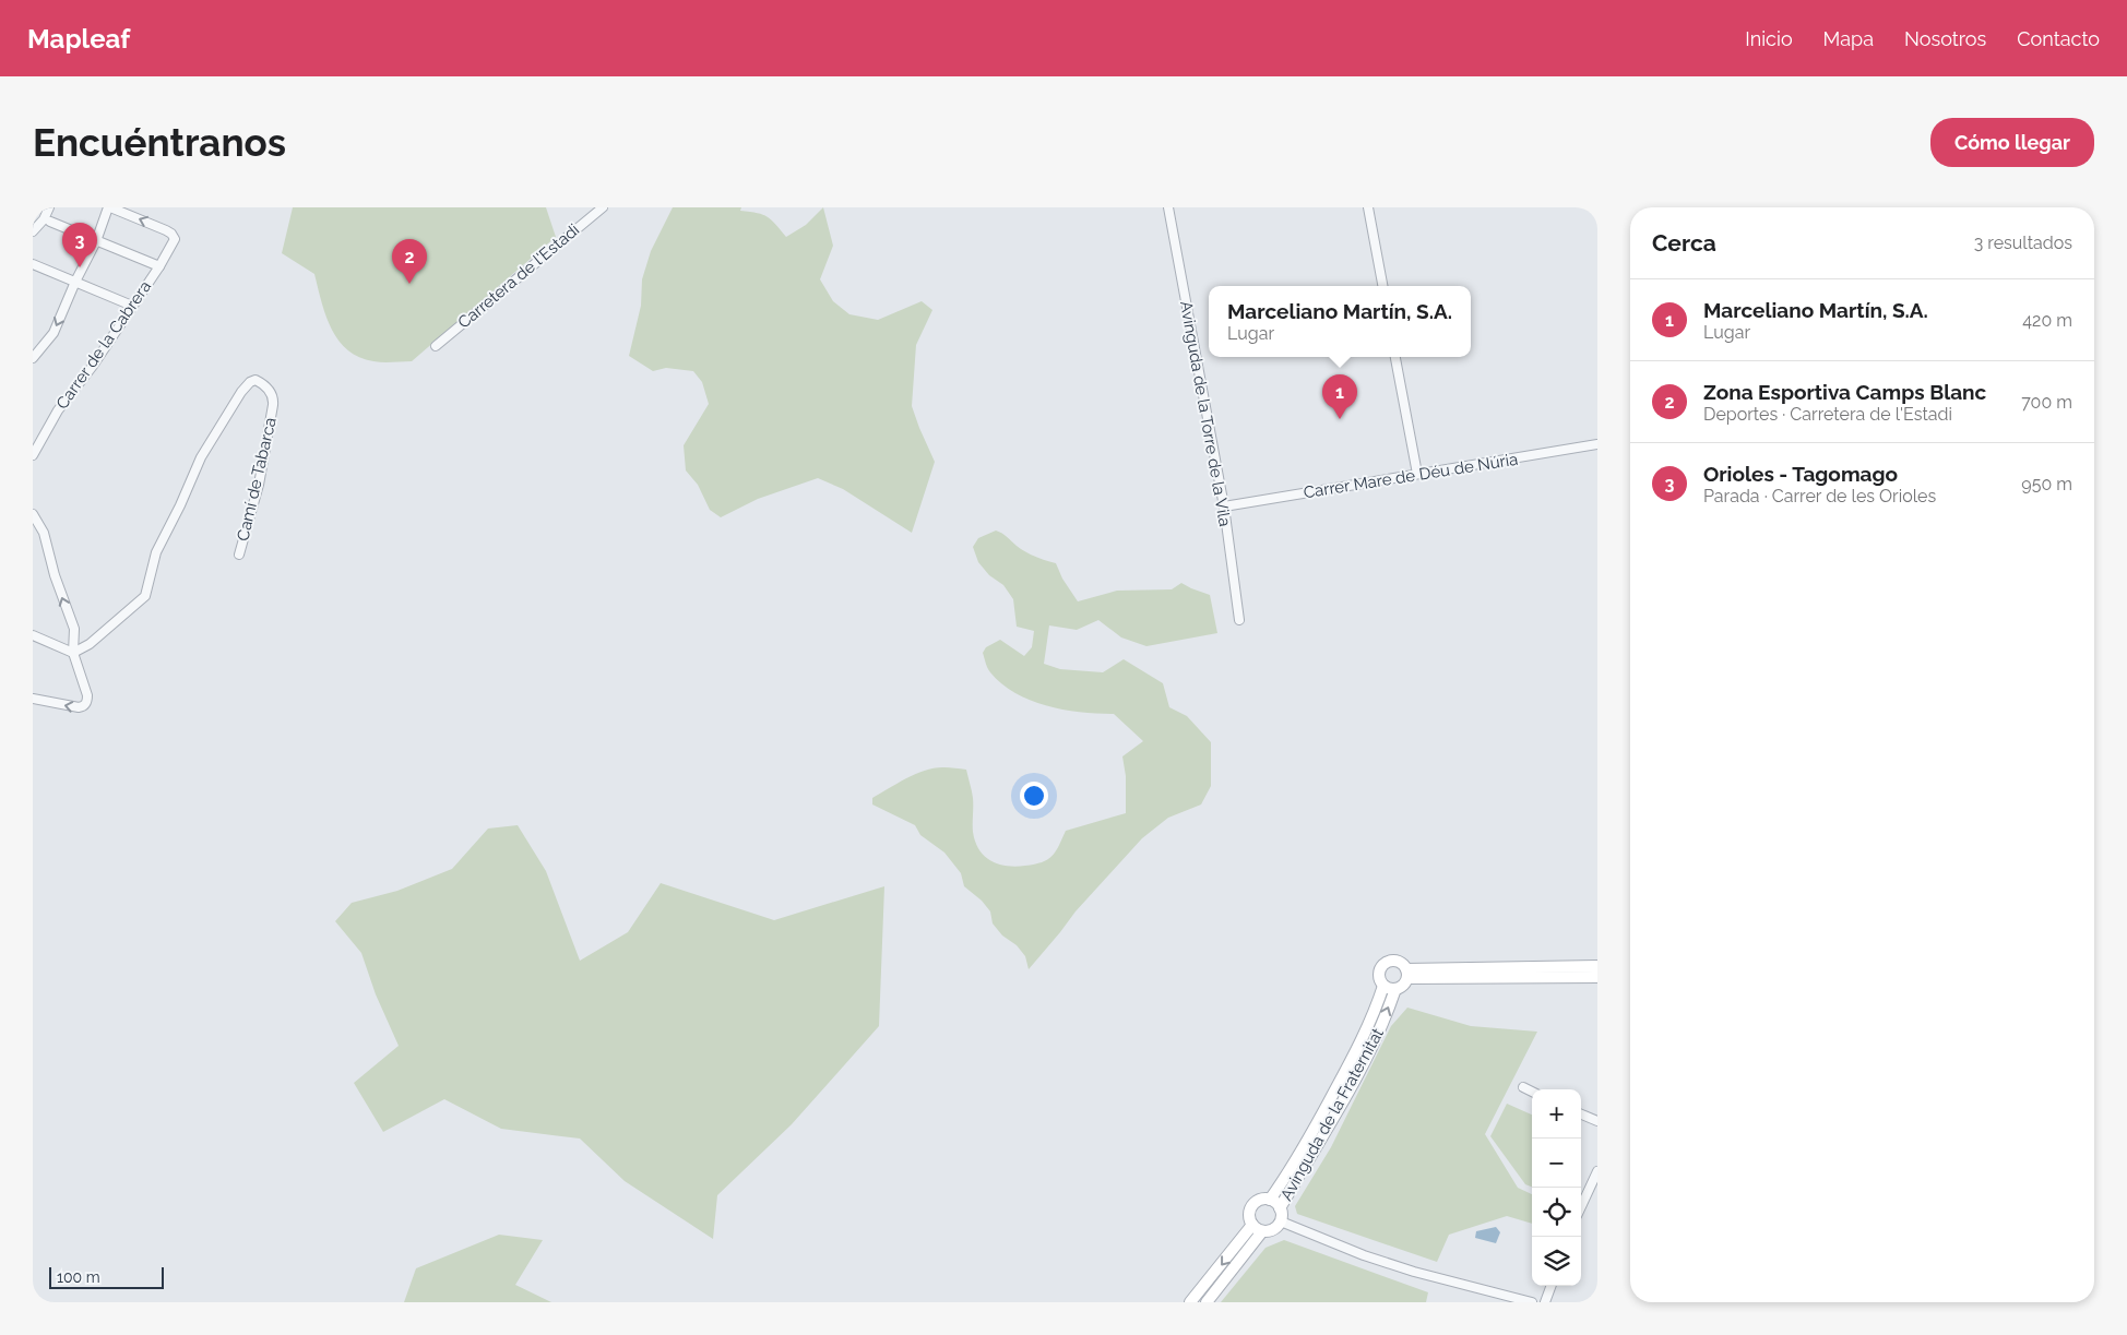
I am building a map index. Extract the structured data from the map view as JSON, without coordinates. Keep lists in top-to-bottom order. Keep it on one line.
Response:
{"streets":{"street":["Carretera de l'Estadi","Carrer de la Cabrera","Avinguda de la Torre de la Vila","Carrer Mare de Déu de Núria","Camí de Tabarca","Avinguda de la Fraternitat"]},"crossings":[["Avinguda de la Torre de la Vila","Carrer Mare de Déu de Núria"]],"scale_bar":"100 m","page":{"header":"Mapleaf","nav":["Inicio","Mapa","Nosotros","Contacto"],"buttons":"Cómo llegar","title":"Encuéntranos","heading":["Cerca","3 resultados"],"pins":["3","2","1"],"list":[{"mark":"1","name":"Marceliano Martín, S.A.","note":"Lugar","value":"420 m"},{"mark":"2","name":"Zona Esportiva Camps Blanc","note":"Deportes · Carretera de l'Estadi","value":"700 m"},{"mark":"3","name":"Orioles - Tagomago","note":"Parada · Carrer de les Orioles","value":"950 m"}],"popup":["Marceliano Martín, S.A.","Lugar"],"map_buttons":["+","−"],"scale":"100 m"}}
